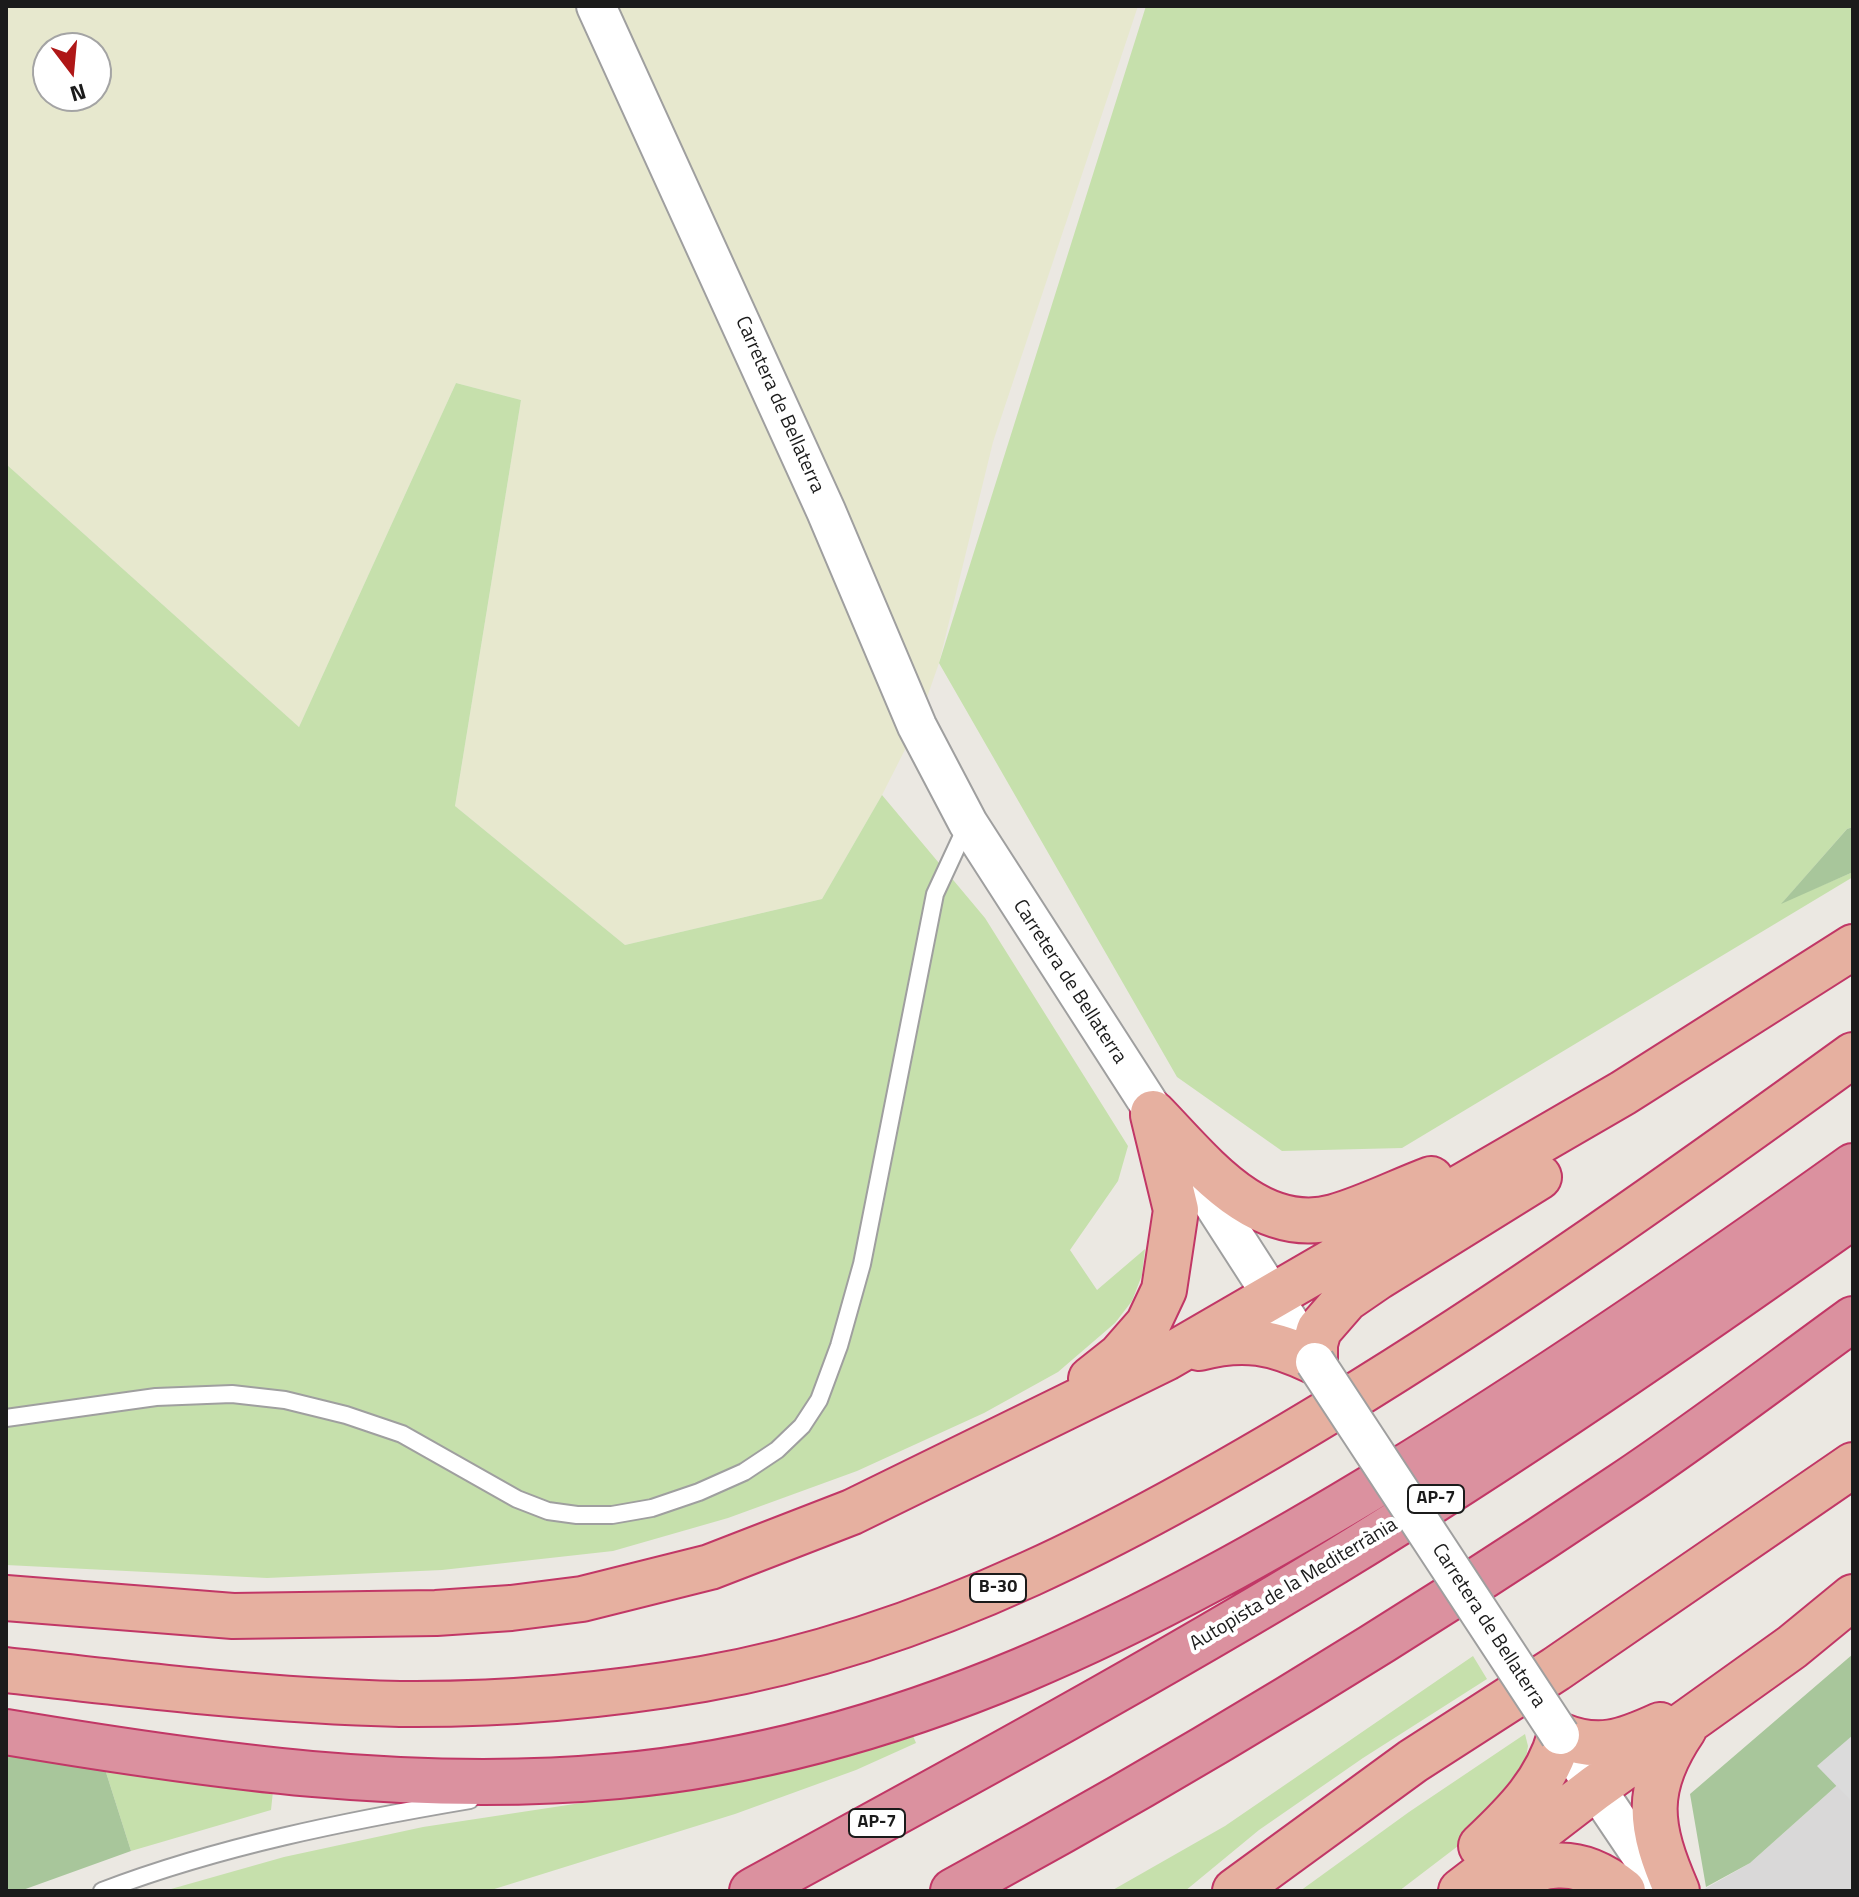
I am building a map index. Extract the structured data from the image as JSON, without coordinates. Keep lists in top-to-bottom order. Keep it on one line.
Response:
{"streets":{"highway":["AP-7","Autopista de la Mediterrània","B-30"],"street":["Carretera de Bellaterra"]},"north":"bottom"}
